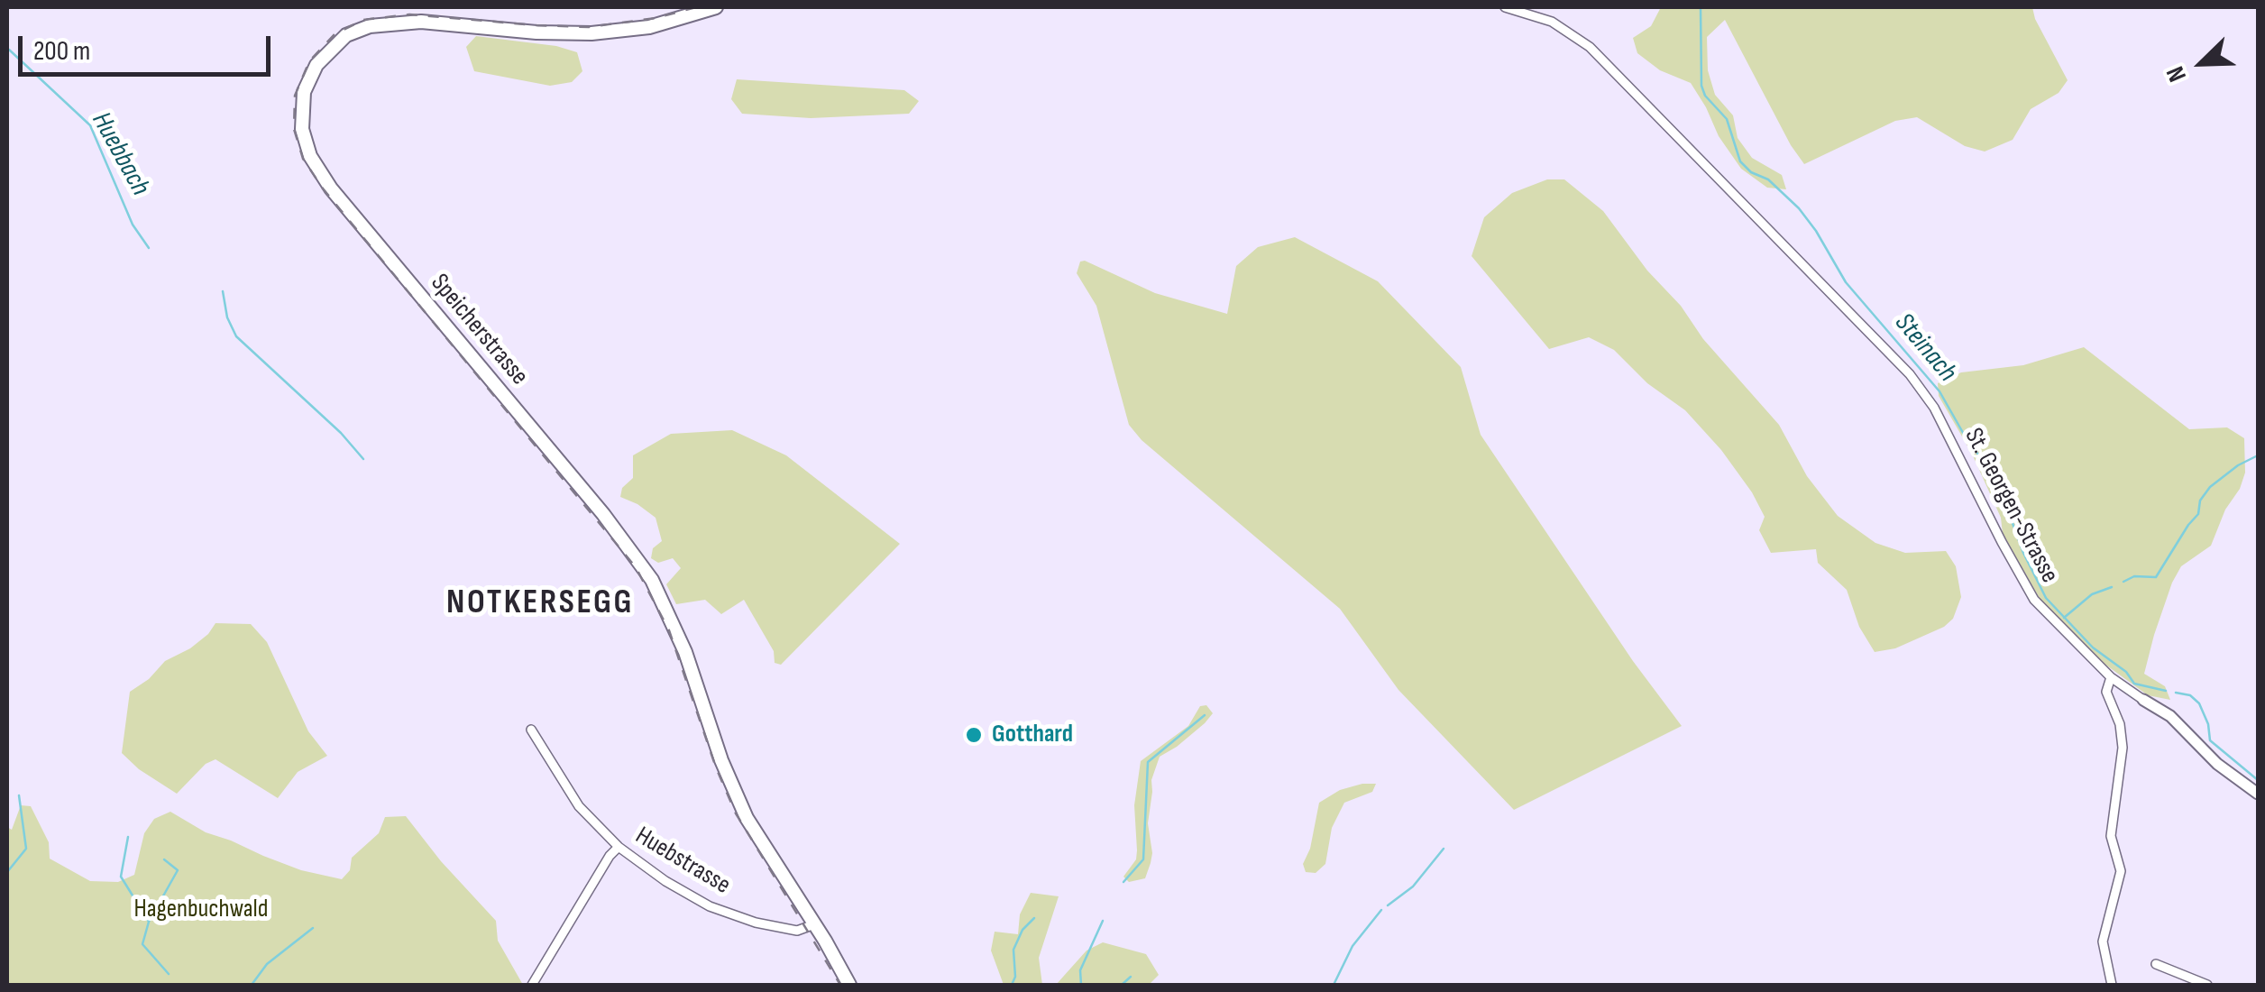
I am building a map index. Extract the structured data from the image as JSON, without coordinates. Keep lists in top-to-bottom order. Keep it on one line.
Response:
{"streets":{"main road":["Speicherstrasse"],"street":["St. Georgen-Strasse","Huebstrasse"]},"crossings":[["Speicherstrasse","Huebstrasse"]],"districts":["NOTKERSEGG"],"water":["Huebbach","Steinach"],"parks":["Hagenbuchwald"],"places":["Gotthard"],"scale_bar":"200 m","north":"bottom left"}
